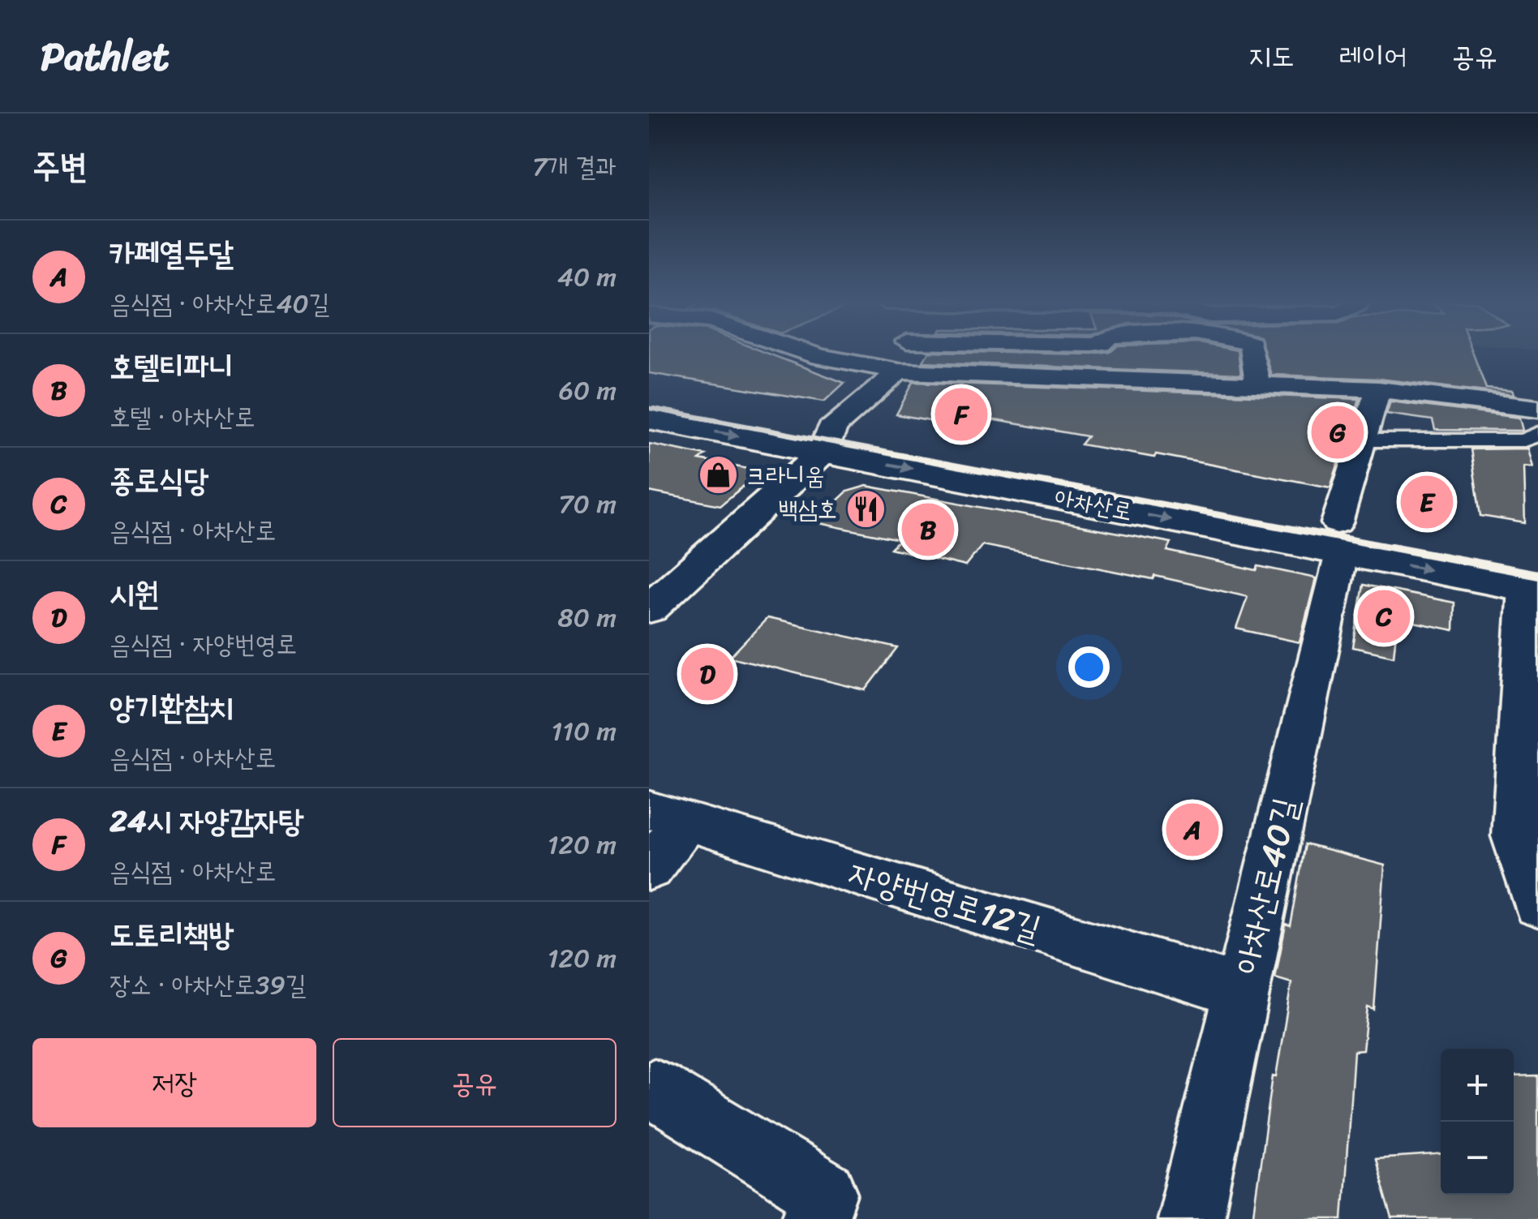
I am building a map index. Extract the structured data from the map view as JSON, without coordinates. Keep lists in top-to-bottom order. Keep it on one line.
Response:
{"streets":{"main road":["아차산로"],"street":["아차산로40길","자양번영로12길"]},"crossings":[["아차산로","아차산로40길"],["아차산로40길","자양번영로12길"]],"places":{"shop":["크라니움"],"restaurant":["백삼호"]},"page":{"header":"Pathlet","nav":["지도","레이어","공유"],"heading":["주변","7개 결과"],"list":[{"mark":"A","name":"카페열두달","note":"음식점 · 아차산로40길","value":"40 m"},{"mark":"B","name":"호텔티파니","note":"호텔 · 아차산로","value":"60 m"},{"mark":"C","name":"종로식당","note":"음식점 · 아차산로","value":"70 m"},{"mark":"D","name":"시원","note":"음식점 · 자양번영로","value":"80 m"},{"mark":"E","name":"양기환참치","note":"음식점 · 아차산로","value":"110 m"},{"mark":"F","name":"24시 자양감자탕","note":"음식점 · 아차산로","value":"120 m"},{"mark":"G","name":"도토리책방","note":"장소 · 아차산로39길","value":"120 m"}],"pins":["F","G","E","B","C","D","A"],"buttons":["저장","공유"],"map_buttons":["+","−"]}}
